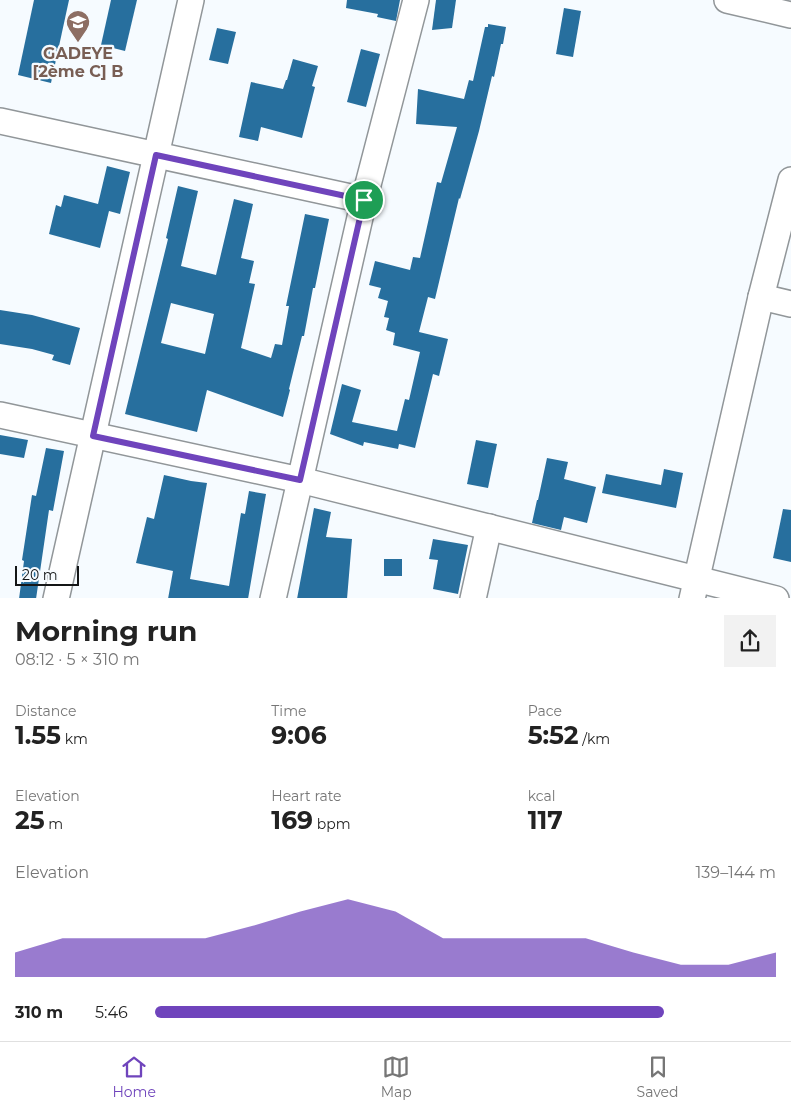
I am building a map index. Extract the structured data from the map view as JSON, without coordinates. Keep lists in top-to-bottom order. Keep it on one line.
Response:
{"places":{"school or university":["GADEYE [2ème C] B"]},"scale_bar":"20 m","page":{"scale":"20 m","heading":["Morning run","08:12 · 5 × 310 m"],"stats":[["Distance","1.55 km"],["Time","9:06"],["Pace","5:52 /km"],["Elevation","25 m"],["Heart rate","169 bpm"],["kcal","117"]],"chart":["Elevation","139–144 m"],"list":[{"name":"310 m","note":"5:46"}],"tabs":["Home","Map","Saved"]}}
